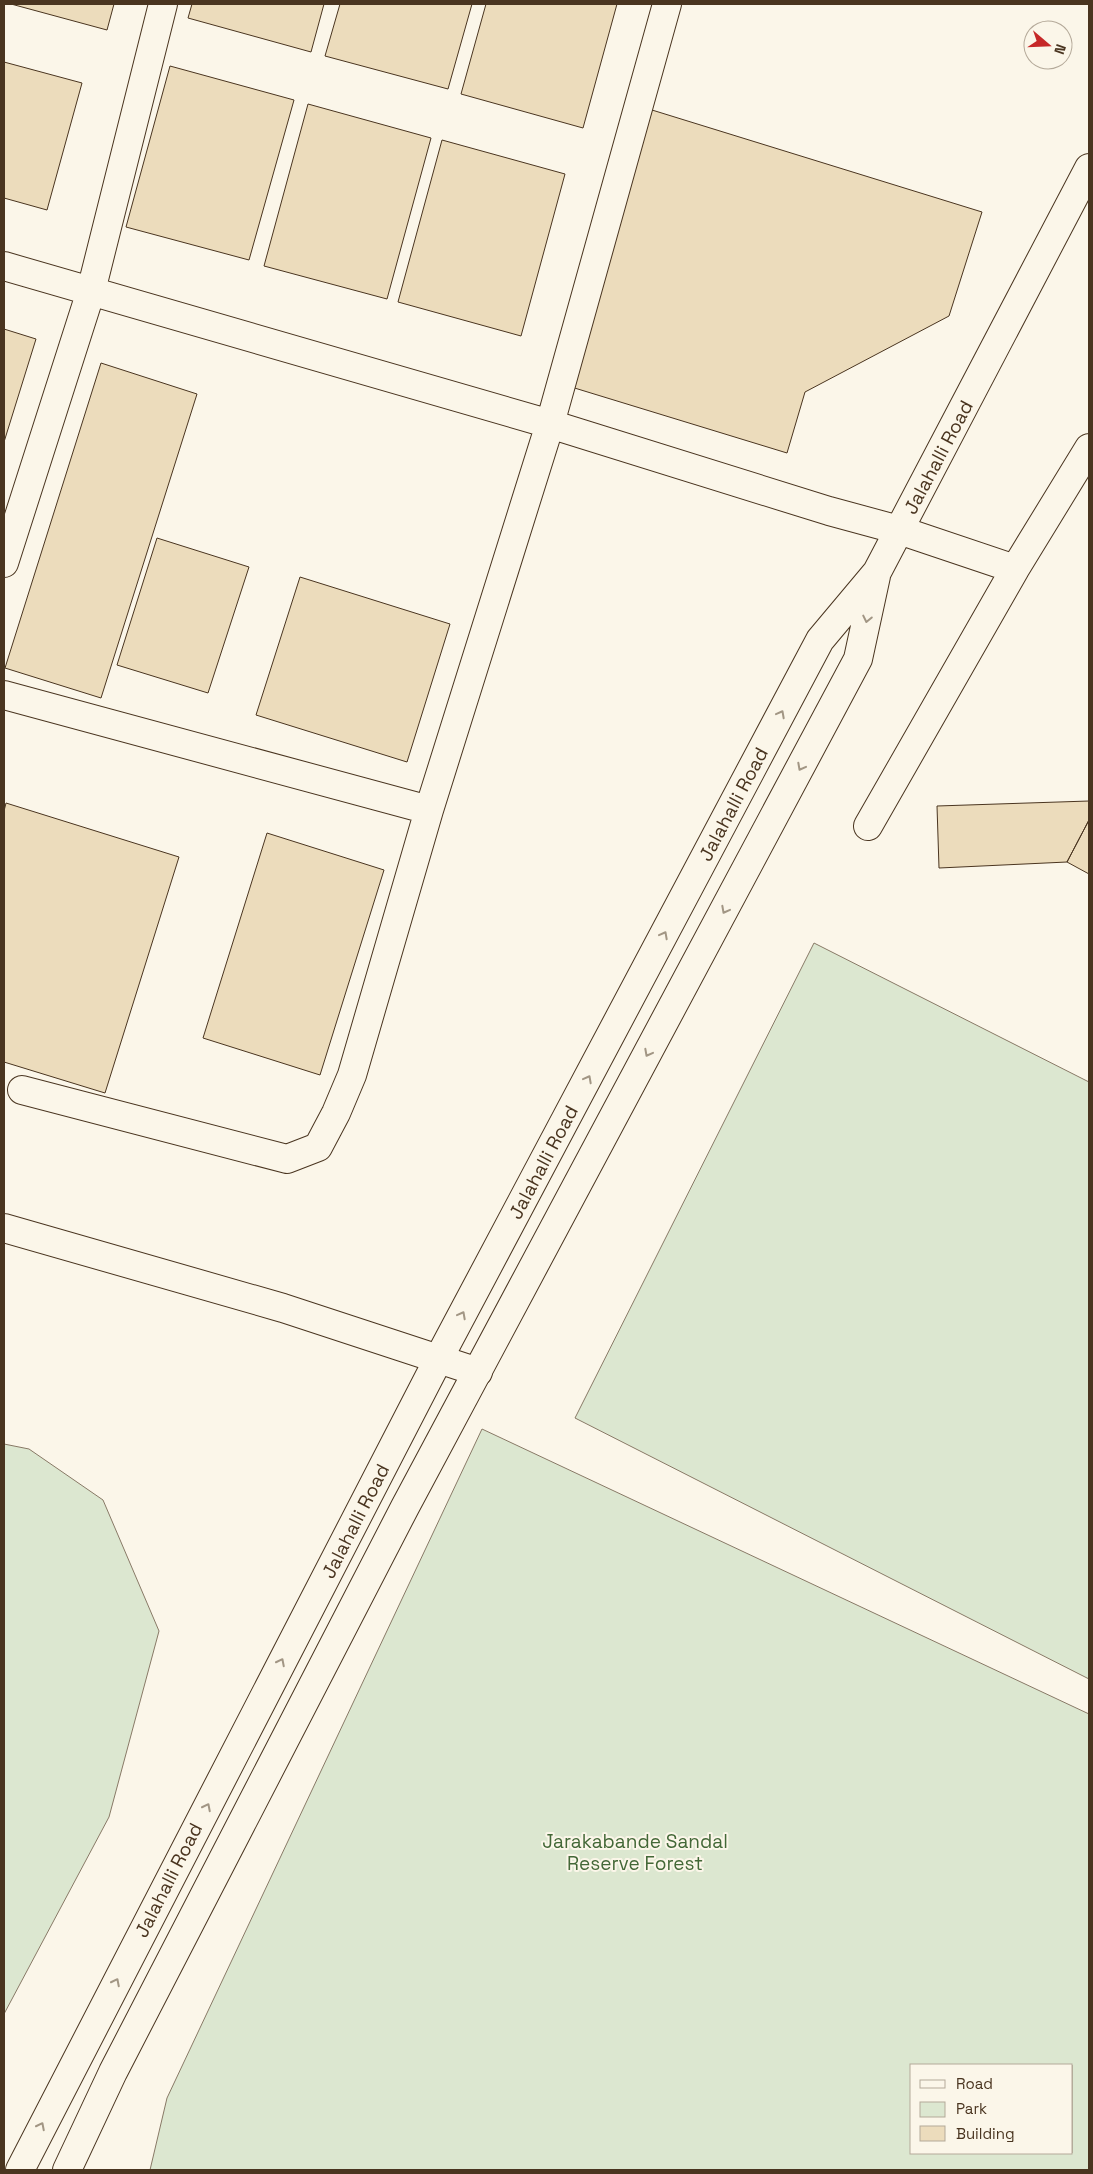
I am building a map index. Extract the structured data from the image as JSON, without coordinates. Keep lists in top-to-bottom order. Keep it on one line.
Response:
{"streets":{"main road":["Jalahalli Road"]},"parks":["Jarakabande Sandal Reserve Forest"],"legend":["Road","Park","Building"],"north":"right"}
